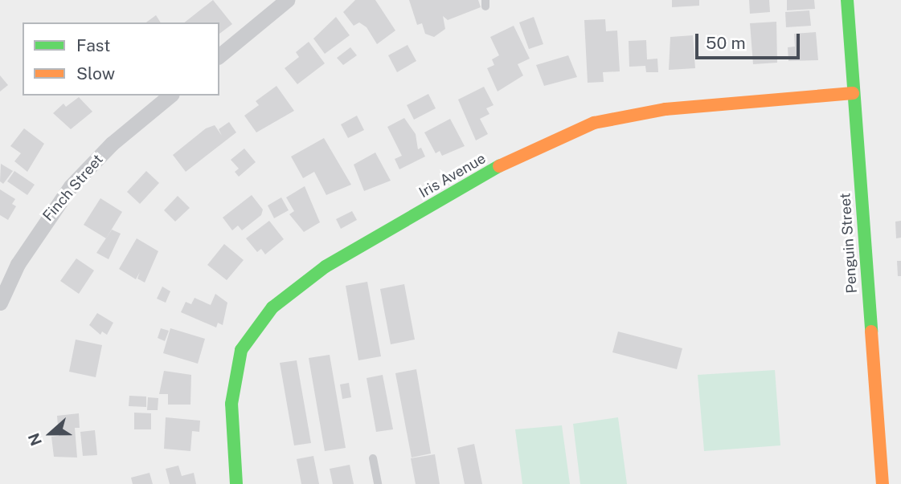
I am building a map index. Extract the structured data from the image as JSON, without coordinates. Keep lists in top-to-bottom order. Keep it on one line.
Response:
{"streets":{"street":["Iris Avenue","Finch Street","Penguin Street"]},"crossings":[["Iris Avenue","Penguin Street"]],"legend":["Fast","Slow"],"scale_bar":"50 m","north":"left"}
